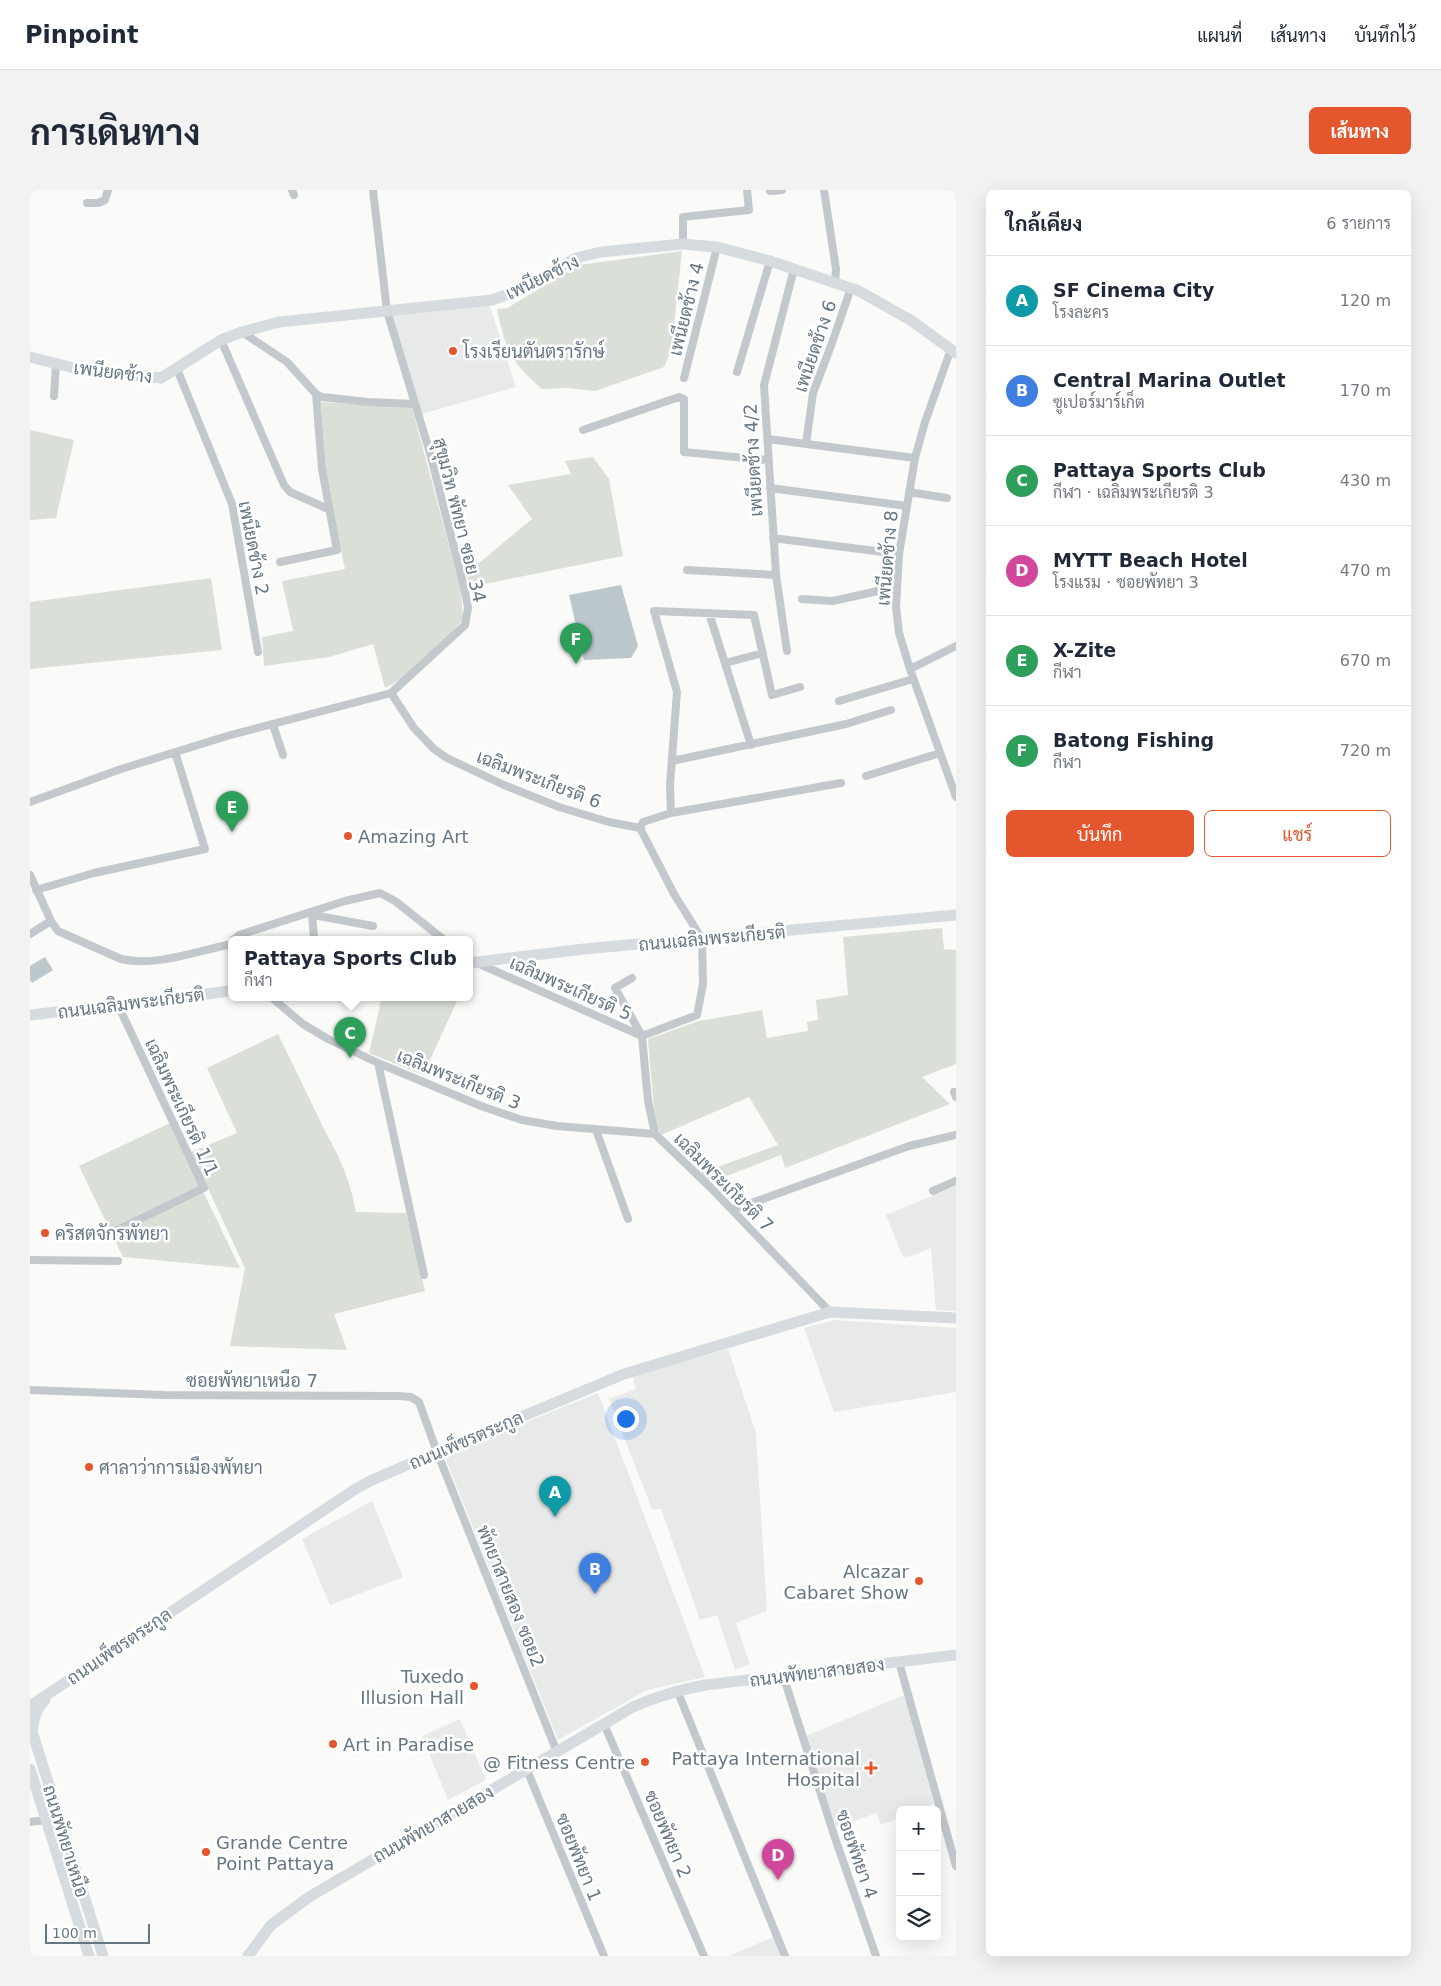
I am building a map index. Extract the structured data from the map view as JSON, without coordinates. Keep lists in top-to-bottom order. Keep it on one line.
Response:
{"streets":{"street":["เพนียดช้าง","เพนียดช้าง 4","เพนียดช้าง 6","เพนียดช้าง 4/2","สุขุมวิท พัทยา ซอย 34","เพนียดช้าง 2","เพนียดช้าง 8","เฉลิมพระเกียรติ 6","ถนนเฉลิมพระเกียรติ","เฉลิมพระเกียรติ 5","เฉลิมพระเกียรติ 3","เฉลิมพระเกียรติ 1/1","เฉลิมพระเกียรติ 7","ซอยพัทยาเหนือ 7","ถนนเพ็ชรตระกูล","พัทยาสายสอง ซอย2","ถนนพัทยาสายสอง","ซอยพัทยา 2","ถนนพัทยาเหนือ","ซอยพัทยา 4","ซอยพัทยา 1"]},"crossings":[["เพนียดช้าง","เพนียดช้าง 4"],["เพนียดช้าง","เพนียดช้าง 6"],["เพนียดช้าง","เพนียดช้าง 4/2"],["เพนียดช้าง","สุขุมวิท พัทยา ซอย 34"],["เพนียดช้าง","เพนียดช้าง 2"],["เพนียดช้าง","เพนียดช้าง 8"],["สุขุมวิท พัทยา ซอย 34","เฉลิมพระเกียรติ 6"],["ถนนเฉลิมพระเกียรติ","เฉลิมพระเกียรติ 1/1"],["เฉลิมพระเกียรติ 5","เฉลิมพระเกียรติ 7"],["เฉลิมพระเกียรติ 3","เฉลิมพระเกียรติ 7"],["เฉลิมพระเกียรติ 7","ถนนเพ็ชรตระกูล"],["ซอยพัทยาเหนือ 7","ถนนเพ็ชรตระกูล"],["ซอยพัทยาเหนือ 7","พัทยาสายสอง ซอย2"],["ถนนเพ็ชรตระกูล","พัทยาสายสอง ซอย2"],["พัทยาสายสอง ซอย2","ถนนพัทยาสายสอง"],["ถนนพัทยาสายสอง","ซอยพัทยา 2"],["ถนนพัทยาสายสอง","ซอยพัทยา 4"],["ถนนพัทยาสายสอง","ซอยพัทยา 1"]],"places":{"other":["โรงเรียนตันตรารักษ์","Amazing Art","คริสตจักรพัทยา","ศาลาว่าการเมืองพัทยา","Alcazar Cabaret Show","Tuxedo Illusion Hall","Art in Paradise","@ Fitness Centre","Grande Centre Point Pattaya"],"health":["Pattaya International Hospital"]},"scale_bar":"100 m","page":{"header":"Pinpoint","nav":["แผนที่","เส้นทาง","บันทึกไว้"],"buttons":["เส้นทาง",["บันทึก","แชร์"]],"title":"การเดินทาง","heading":["ใกล้เคียง","6 รายการ"],"list":[{"mark":"A","name":"SF Cinema City","note":"โรงละคร","value":"120 m"},{"mark":"B","name":"Central Marina Outlet","note":"ซูเปอร์มาร์เก็ต","value":"170 m"},{"mark":"C","name":"Pattaya Sports Club","note":"กีฬา · เฉลิมพระเกียรติ 3","value":"430 m"},{"mark":"D","name":"MYTT Beach Hotel","note":"โรงแรม · ซอยพัทยา 3","value":"470 m"},{"mark":"E","name":"X-Zite","note":"กีฬา","value":"670 m"},{"mark":"F","name":"Batong Fishing","note":"กีฬา","value":"720 m"}],"pins":["F","E","C","A","B","D"],"popup":["Pattaya Sports Club","กีฬา"],"map_buttons":["+","−"],"scale":"100 m"}}
